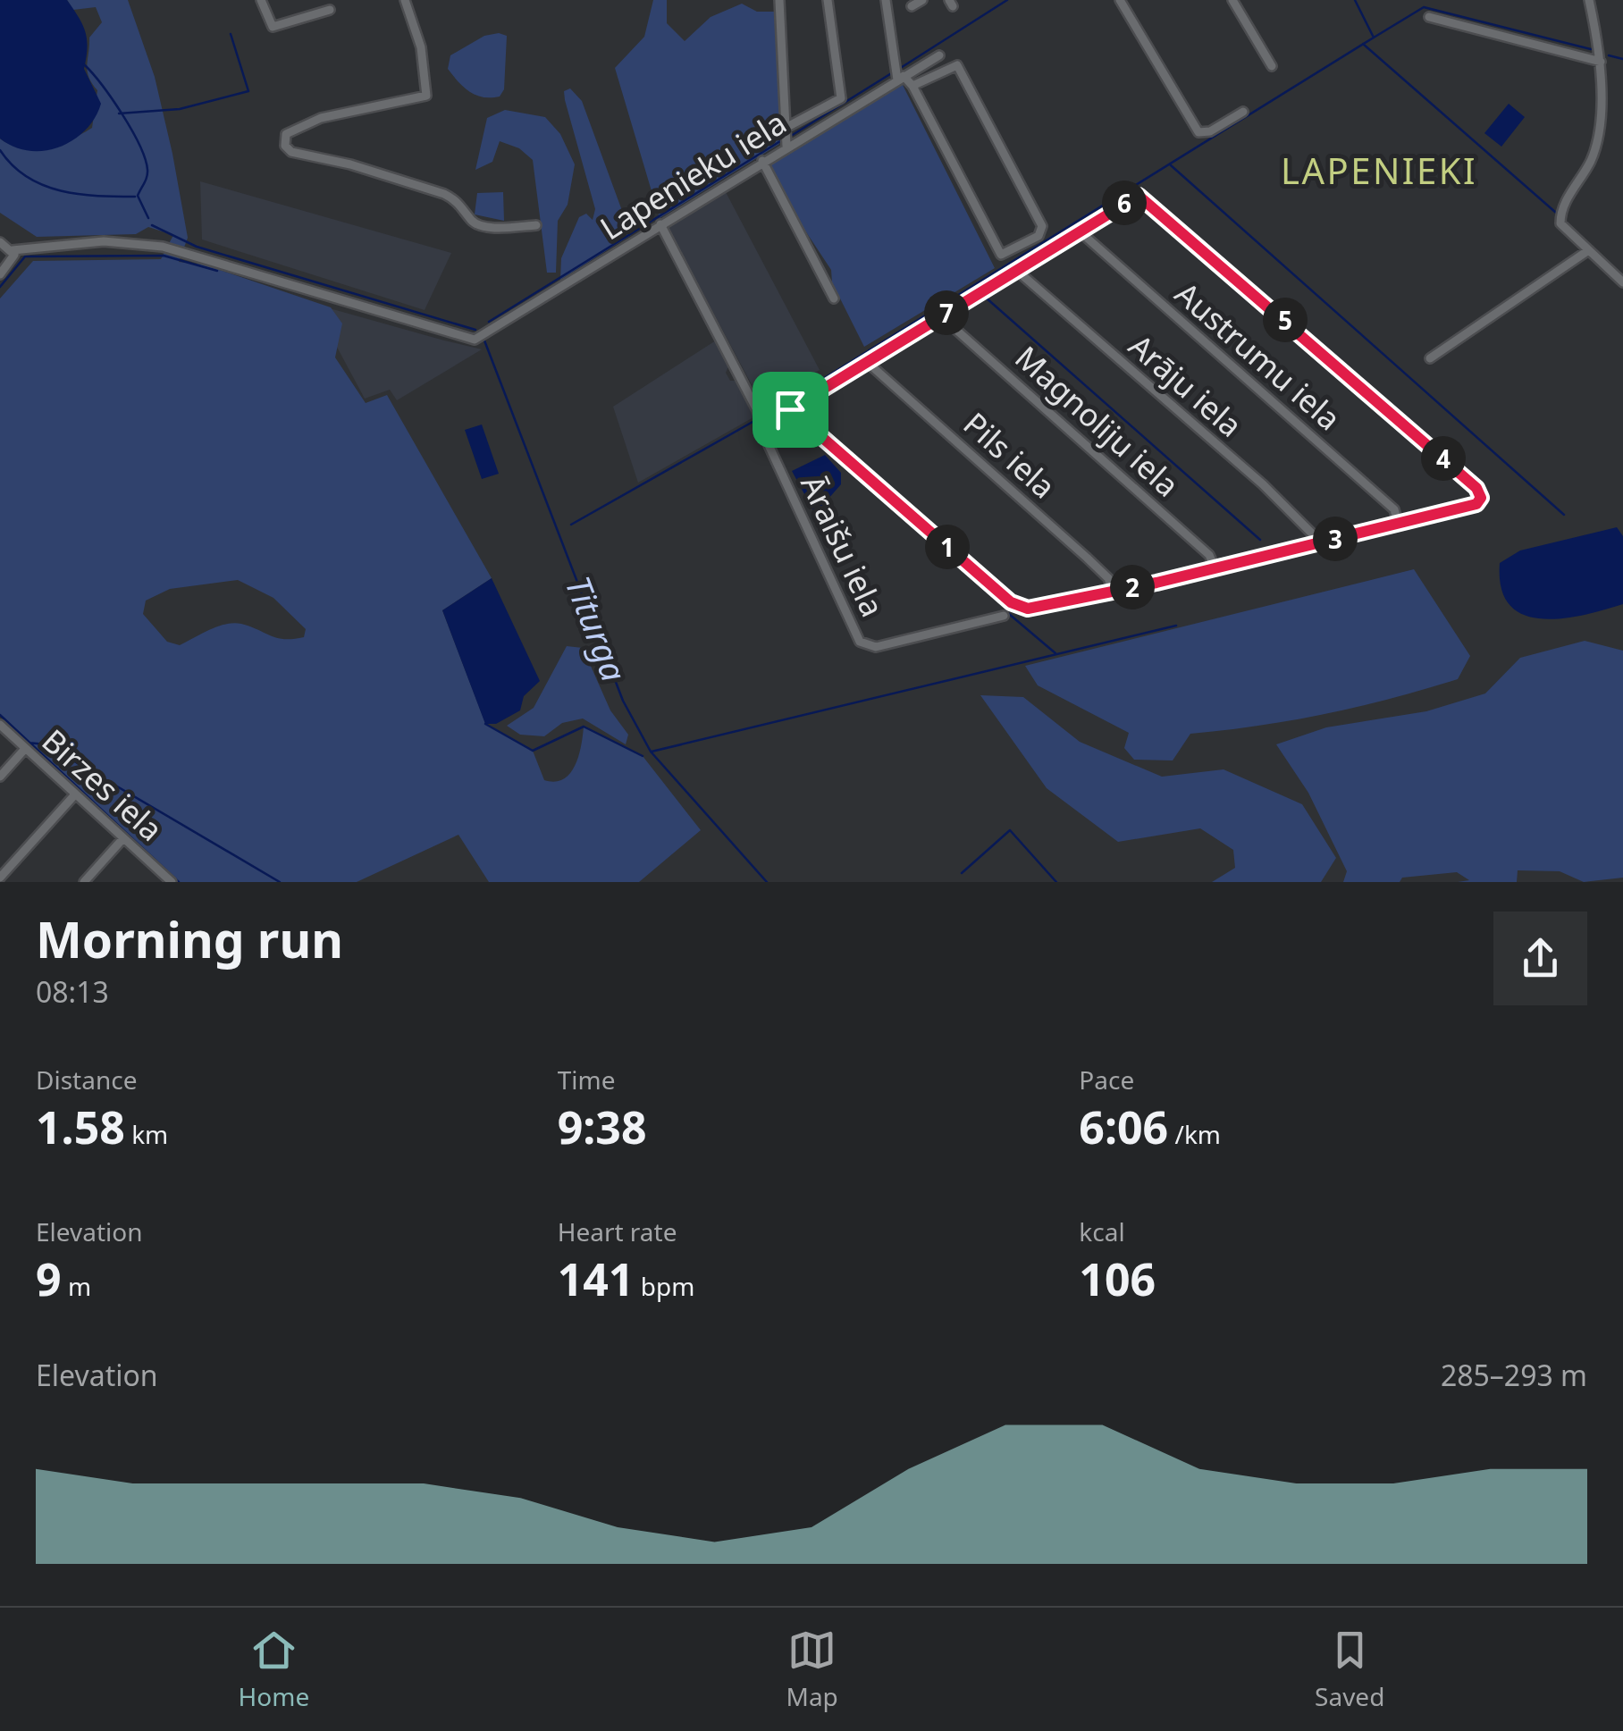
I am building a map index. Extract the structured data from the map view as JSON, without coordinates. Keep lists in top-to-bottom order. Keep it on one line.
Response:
{"streets":{"street":["Lapenieku iela","Austrumu iela","Arāju iela","Magnoliju iela","Pils iela","Āraišu iela","Birzes iela"]},"crossings":[["Lapenieku iela","Āraišu iela"]],"districts":["LAPENIEKI"],"water":["Titurga"],"page":{"pins":["6","7","5","4","3","1","2"],"heading":["Morning run","08:13"],"stats":[["Distance","1.58 km"],["Time","9:38"],["Pace","6:06 /km"],["Elevation","9 m"],["Heart rate","141 bpm"],["kcal","106"]],"chart":["Elevation","285–293 m"],"tabs":["Home","Map","Saved"]}}
